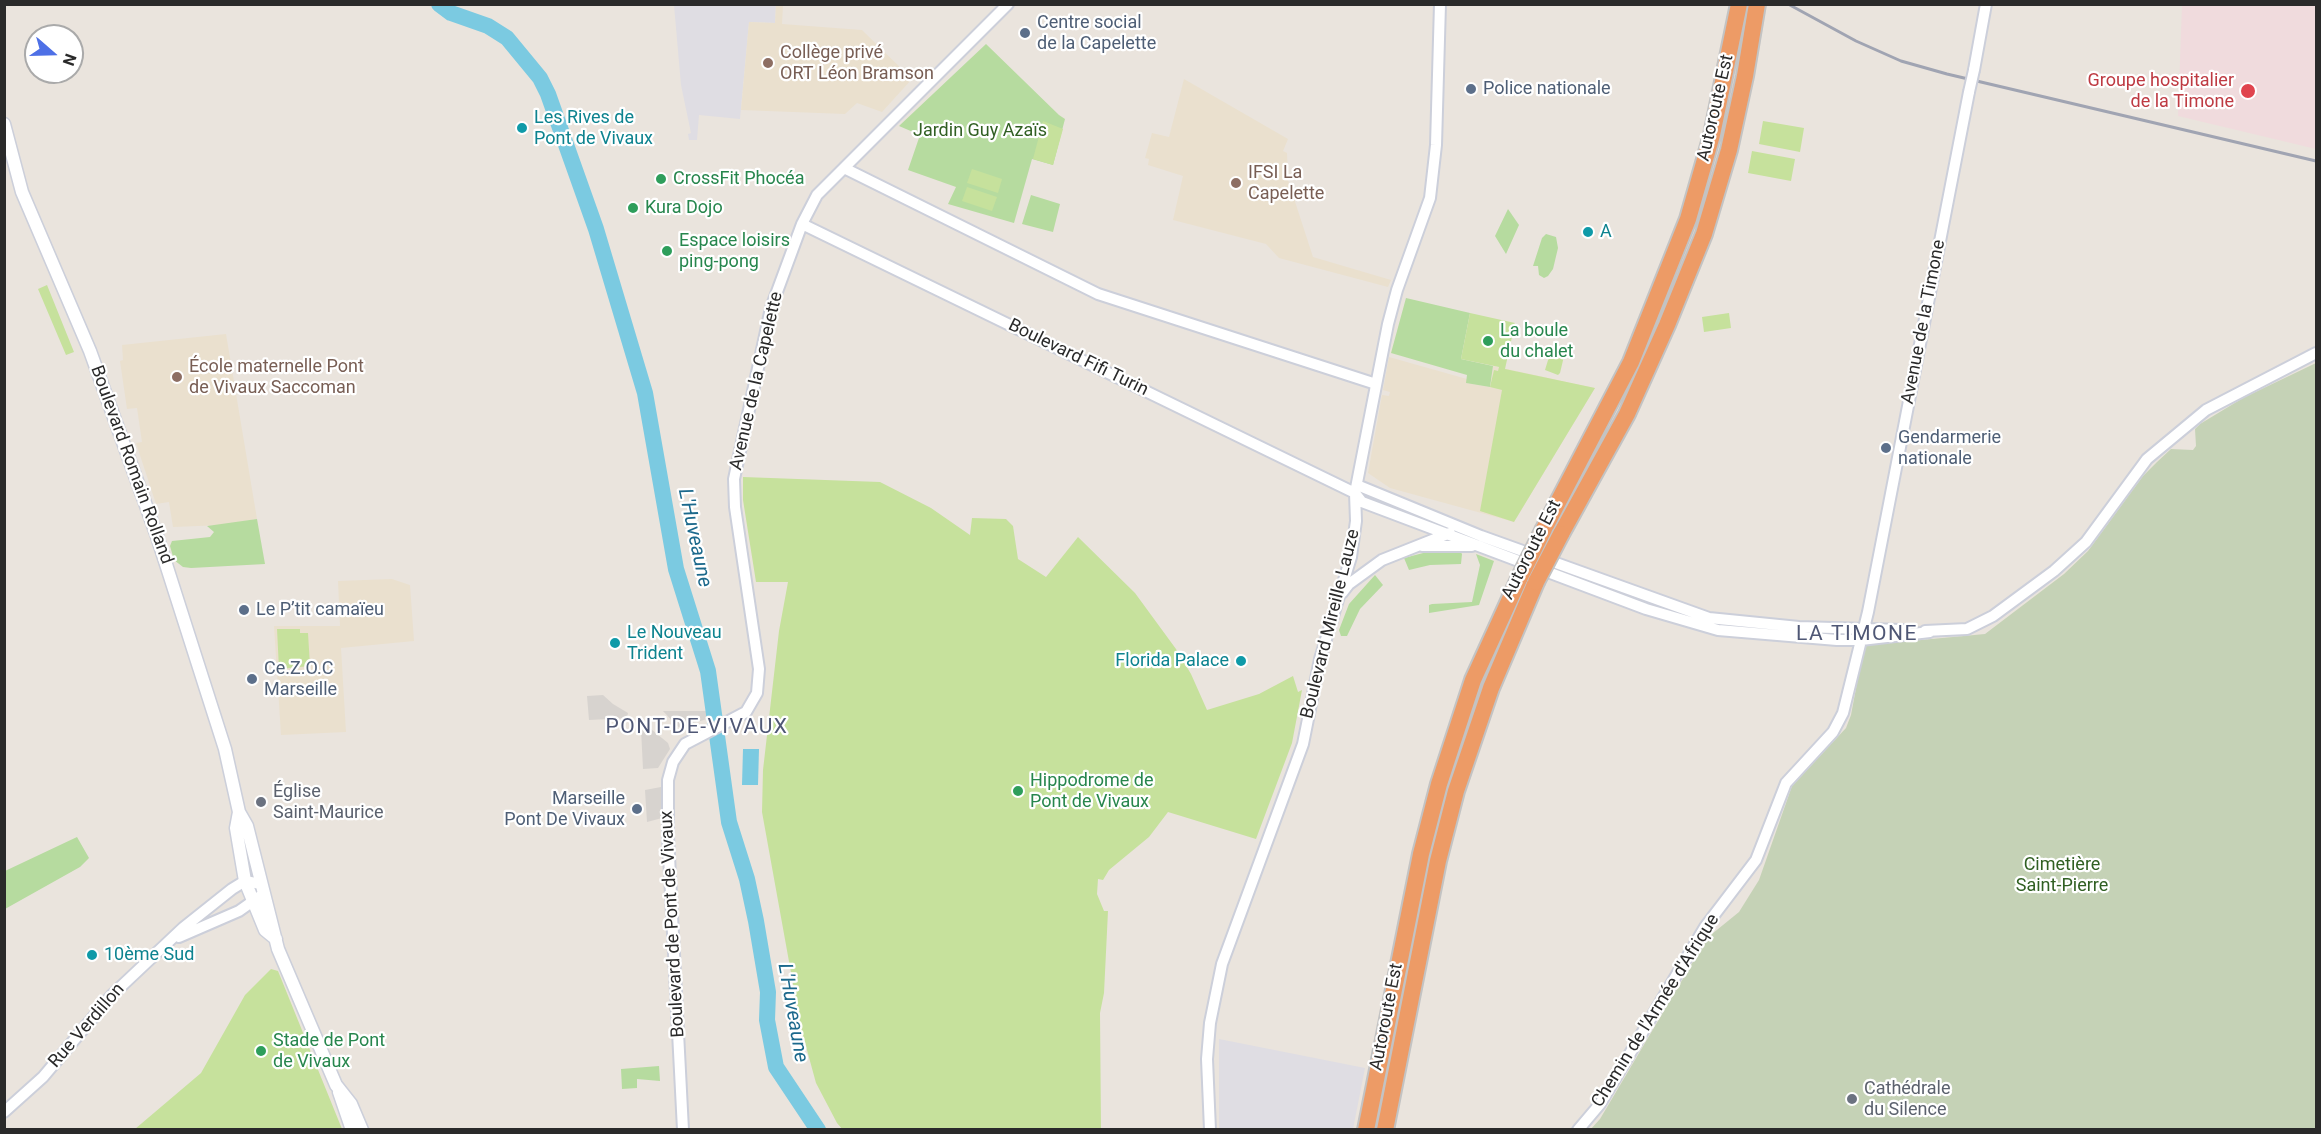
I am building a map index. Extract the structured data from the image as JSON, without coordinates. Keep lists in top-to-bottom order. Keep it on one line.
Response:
{"streets":{"highway":["Autoroute Est"],"main road":["Boulevard Romain Rolland"],"street":["Avenue de la Timone","Boulevard Fifi Turin","Avenue de la Capelette","Boulevard Mireille Lauze","Boulevard de Pont de Vivaux","Chemin de l'Armée d'Afrique","Rue Verdillon"]},"crossings":[["Avenue de la Timone","Chemin de l'Armée d'Afrique"],["Boulevard Fifi Turin","Avenue de la Capelette"],["Boulevard Fifi Turin","Boulevard Mireille Lauze"],["Avenue de la Capelette","Boulevard de Pont de Vivaux"],["Boulevard Romain Rolland","Rue Verdillon"]],"districts":["LA TIMONE","PONT-DE-VIVAUX"],"water":["L'Huveaune"],"parks":["Jardin Guy Azaïs","Cimetière Saint-Pierre"],"places":["Centre social de la Capelette","Collège privé ORT Léon Bramson","Police nationale","Groupe hospitalier de la Timone","Les Rives de Pont de Vivaux","CrossFit Phocéa","IFSI La Capelette","Kura Dojo","A","Espace loisirs ping-pong","La boule du chalet","École maternelle Pont de Vivaux Saccoman","Gendarmerie nationale","Le P’tit camaïeu","Le Nouveau Trident","Florida Palace","Ce.Z.O.C Marseille","Hippodrome de Pont de Vivaux","Église Saint-Maurice","Marseille Pont De Vivaux","10ème Sud","Stade de Pont de Vivaux","Cathédrale du Silence"],"north":"right"}
